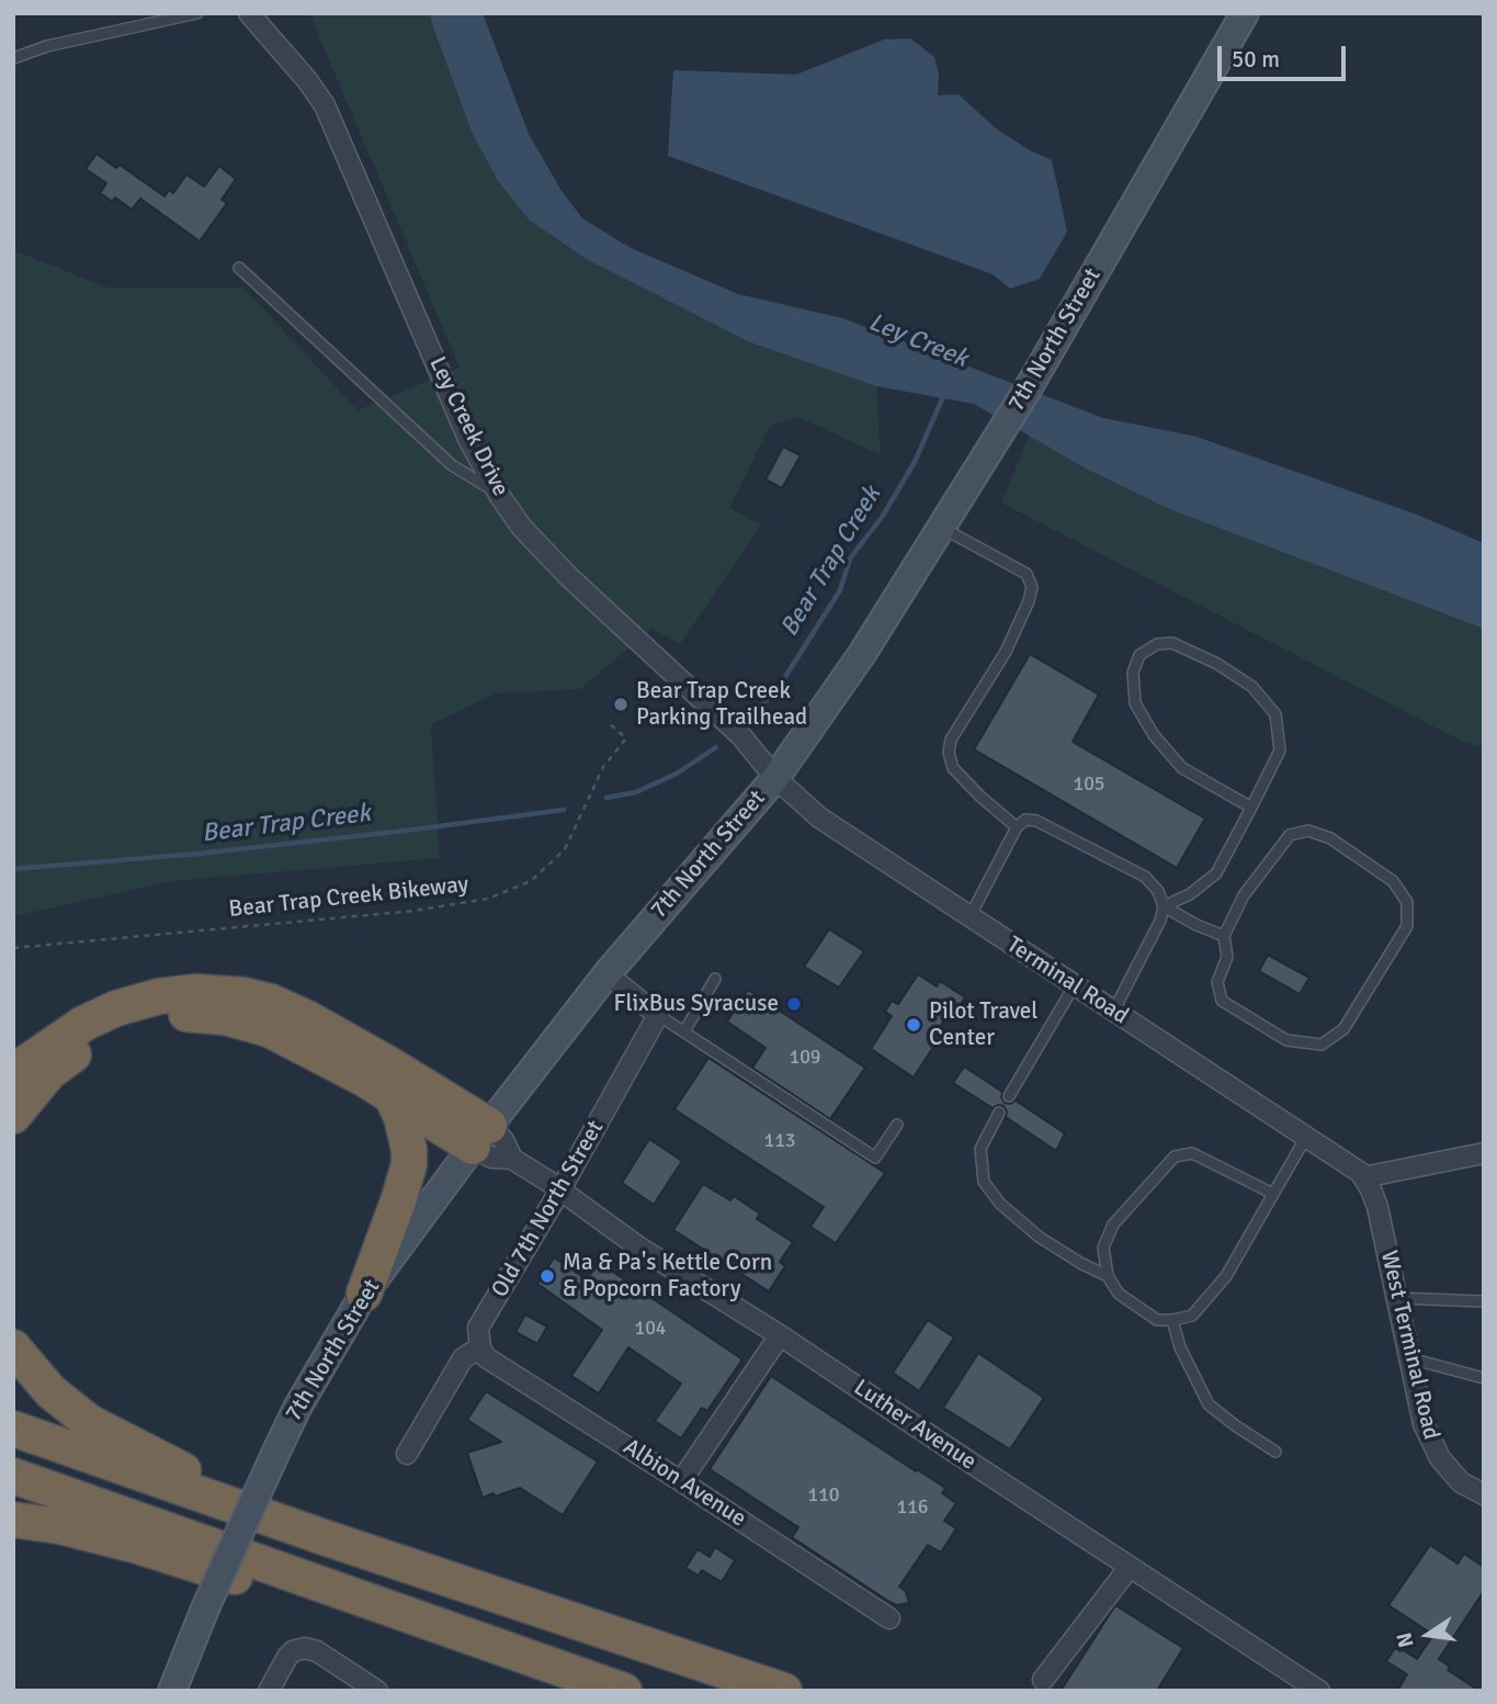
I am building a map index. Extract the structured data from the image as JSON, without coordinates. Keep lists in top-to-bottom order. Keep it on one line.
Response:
{"streets":{"street":["7th North Street","Ley Creek Drive","Terminal Road","Old 7th North Street","West Terminal Road","Luther Avenue","Albion Avenue"],"path":["Bear Trap Creek Bikeway"]},"crossings":[["7th North Street","Ley Creek Drive"],["7th North Street","Terminal Road"],["7th North Street","Luther Avenue"],["Ley Creek Drive","Terminal Road"],["Terminal Road","West Terminal Road"],["Old 7th North Street","Luther Avenue"],["Old 7th North Street","Albion Avenue"]],"water":["Ley Creek","Bear Trap Creek"],"places":["Bear Trap Creek Parking Trailhead","FlixBus Syracuse","Pilot Travel Center","Ma & Pa's Kettle Corn & Popcorn Factory"],"house_numbers":["105","109","113","104","110","116"],"scale_bar":"50 m","north":"left"}
